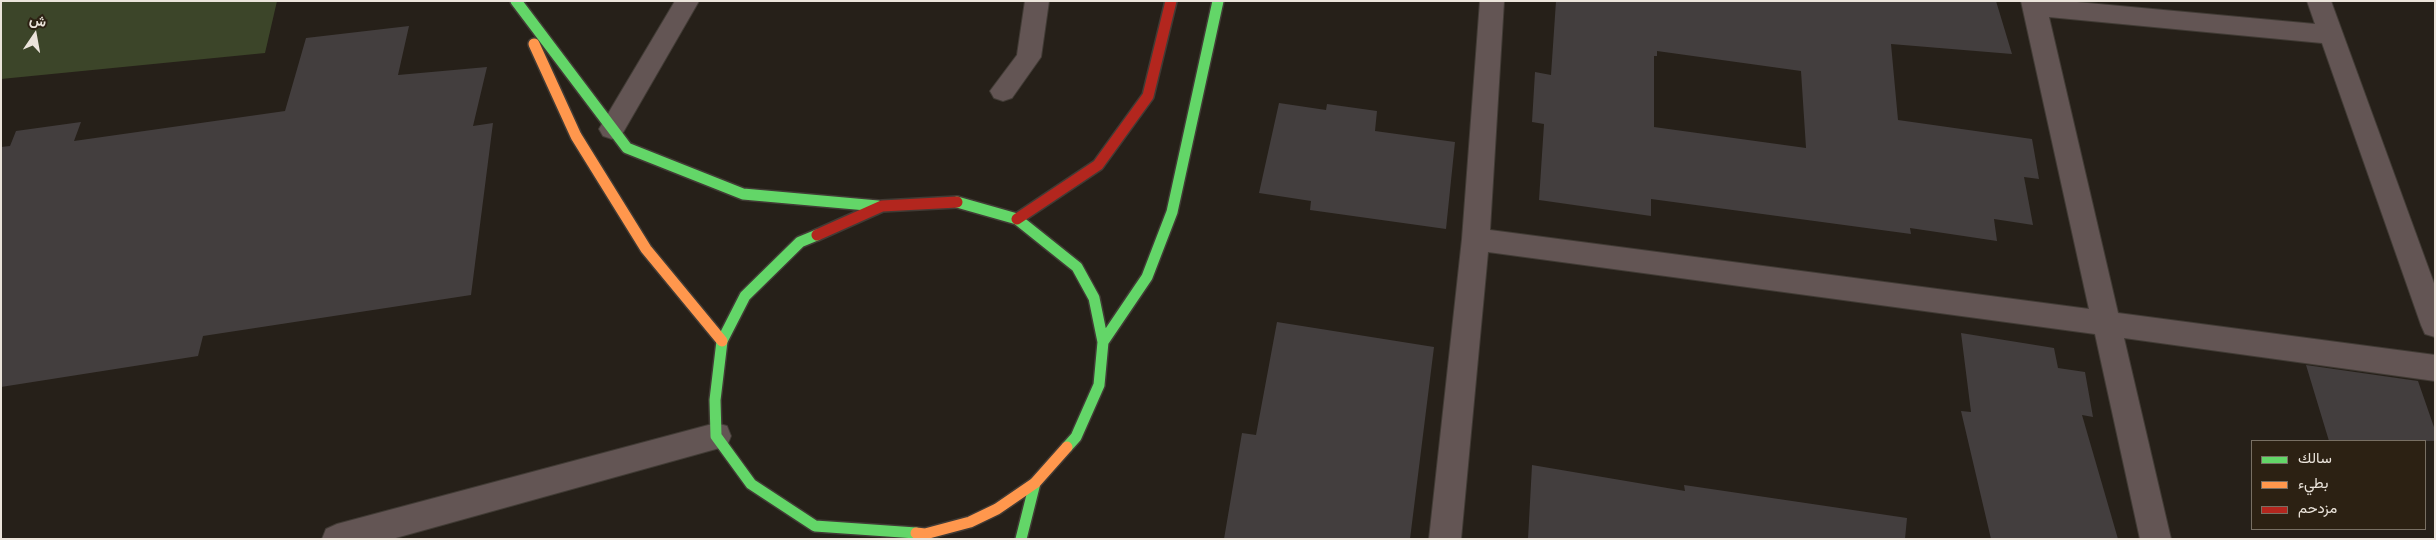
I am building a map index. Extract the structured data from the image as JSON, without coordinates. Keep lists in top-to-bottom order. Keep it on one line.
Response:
{"legend":["سالك","بطيء","مزدحم"],"north":"top"}
